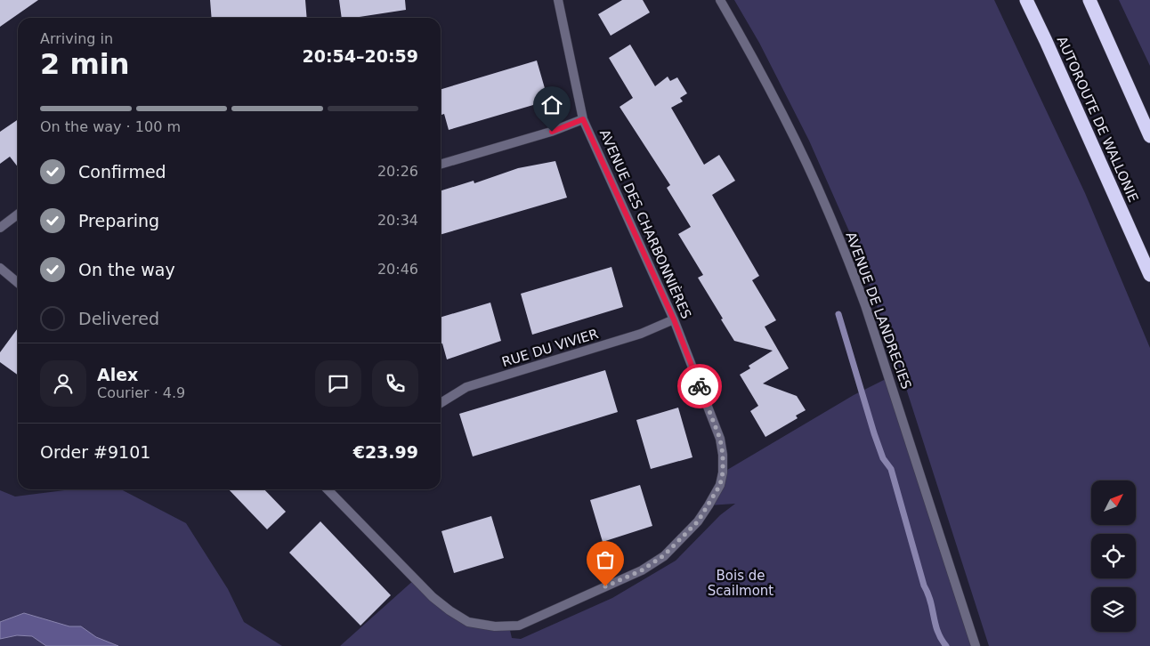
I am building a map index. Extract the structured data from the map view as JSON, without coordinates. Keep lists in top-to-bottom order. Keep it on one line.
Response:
{"streets":{"highway":["AUTOROUTE DE WALLONIE"],"street":["AVENUE DES CHARBONNIÈRES","AVENUE DE LANDRECIES","RUE DU VIVIER"]},"crossings":[["AVENUE DES CHARBONNIÈRES","RUE DU VIVIER"]],"parks":["Bois de Scailmont"],"north":"top right","page":{"heading":["2 min","Arriving in","20:54–20:59"],"panel":["Alex","Courier · 4.9","Order #9101","€23.99"],"bar":"On the way · 100 m","list":[["Confirmed","20:26"],["Preparing","20:34"],["On the way","20:46"],"Delivered"]}}
